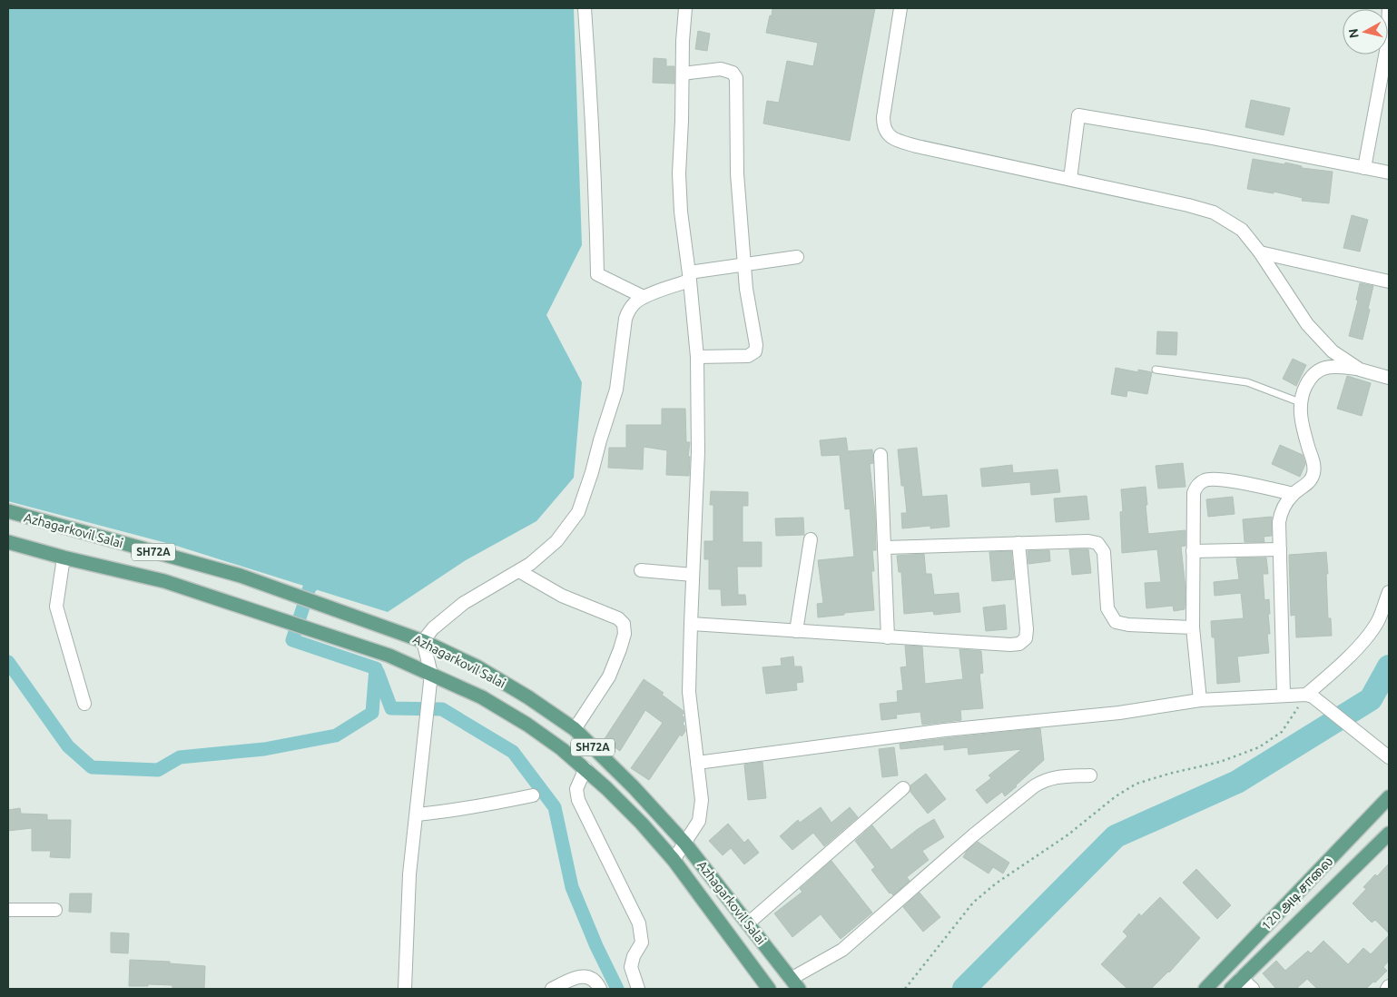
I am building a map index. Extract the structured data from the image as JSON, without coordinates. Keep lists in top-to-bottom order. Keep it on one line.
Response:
{"streets":{"main road":["Azhagarkovil Salai","SH72A","120 அடி சாலை"]},"north":"left"}
